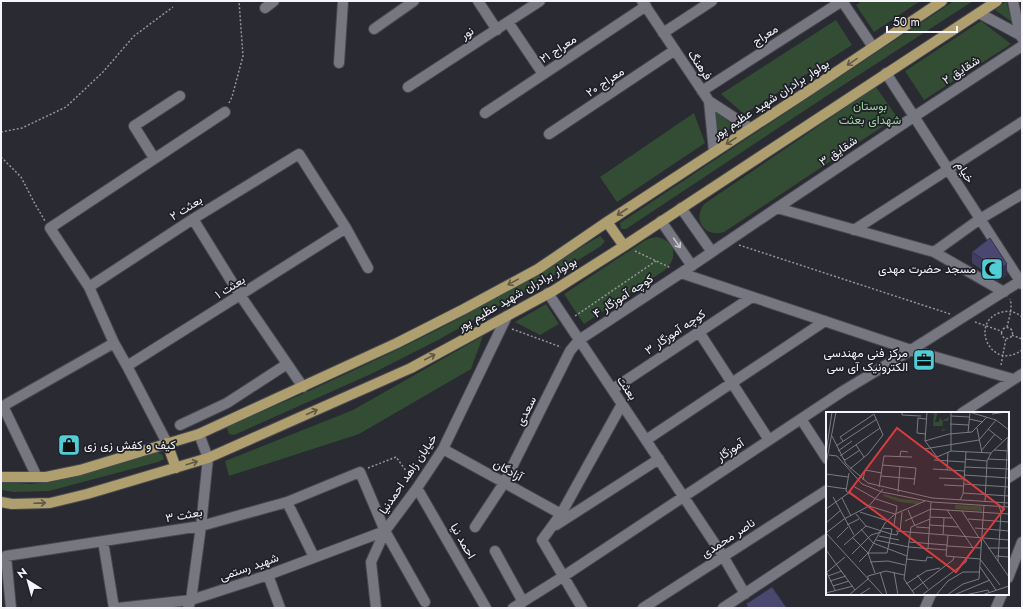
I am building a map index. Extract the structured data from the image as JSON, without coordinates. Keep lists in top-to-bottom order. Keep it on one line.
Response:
{"streets":{"main road":["بولوار برادران شهید عظیم‌ پور"],"street":["نور","معراج","معراج ۲۱","فرهنگ","شقایق ۲","معراج ۲۰","شقایق ۳","خیام","بعثت ۲","بعثت ۱","کوچه آموزگار ۴","کوچه آموزگار ۳","بعثت","سعدی","آموزگار","آزادگان","خیابان زاهد احمدنیا","بعثت ۳","ناصر محمدی","احمد نیا","شهید رستمی"]},"crossings":[["معراج","فرهنگ"],["معراج ۲۱","فرهنگ"],["فرهنگ","معراج ۲۰"],["فرهنگ","بولوار برادران شهید عظیم‌ پور"],["شقایق ۲","شقایق ۳"],["شقایق ۲","خیام"],["بولوار برادران شهید عظیم‌ پور","خیام"],["بولوار برادران شهید عظیم‌ پور","بعثت"],["بولوار برادران شهید عظیم‌ پور","خیابان زاهد احمدنیا"],["شقایق ۳","خیام"],["شقایق ۳","کوچه آموزگار ۴"],["خیام","آموزگار"],["بعثت ۲","بعثت ۱"],["کوچه آموزگار ۴","بعثت"],["کوچه آموزگار ۴","سعدی"],["کوچه آموزگار ۳","بعثت"],["بعثت","آموزگار"],["بعثت","ناصر محمدی"],["سعدی","آزادگان"],["آزادگان","خیابان زاهد احمدنیا"],["خیابان زاهد احمدنیا","احمد نیا"],["خیابان زاهد احمدنیا","شهید رستمی"]],"parks":["بوستان شهدای بعثت"],"places":{"mosque":["مسجد حضرت مهدی"],"office":["مرکز فنی مهندسی الکترونیک آی سی"],"shop":["کیف و کفش زی زی"]},"scale_bar":"50 m","north":"top left"}
